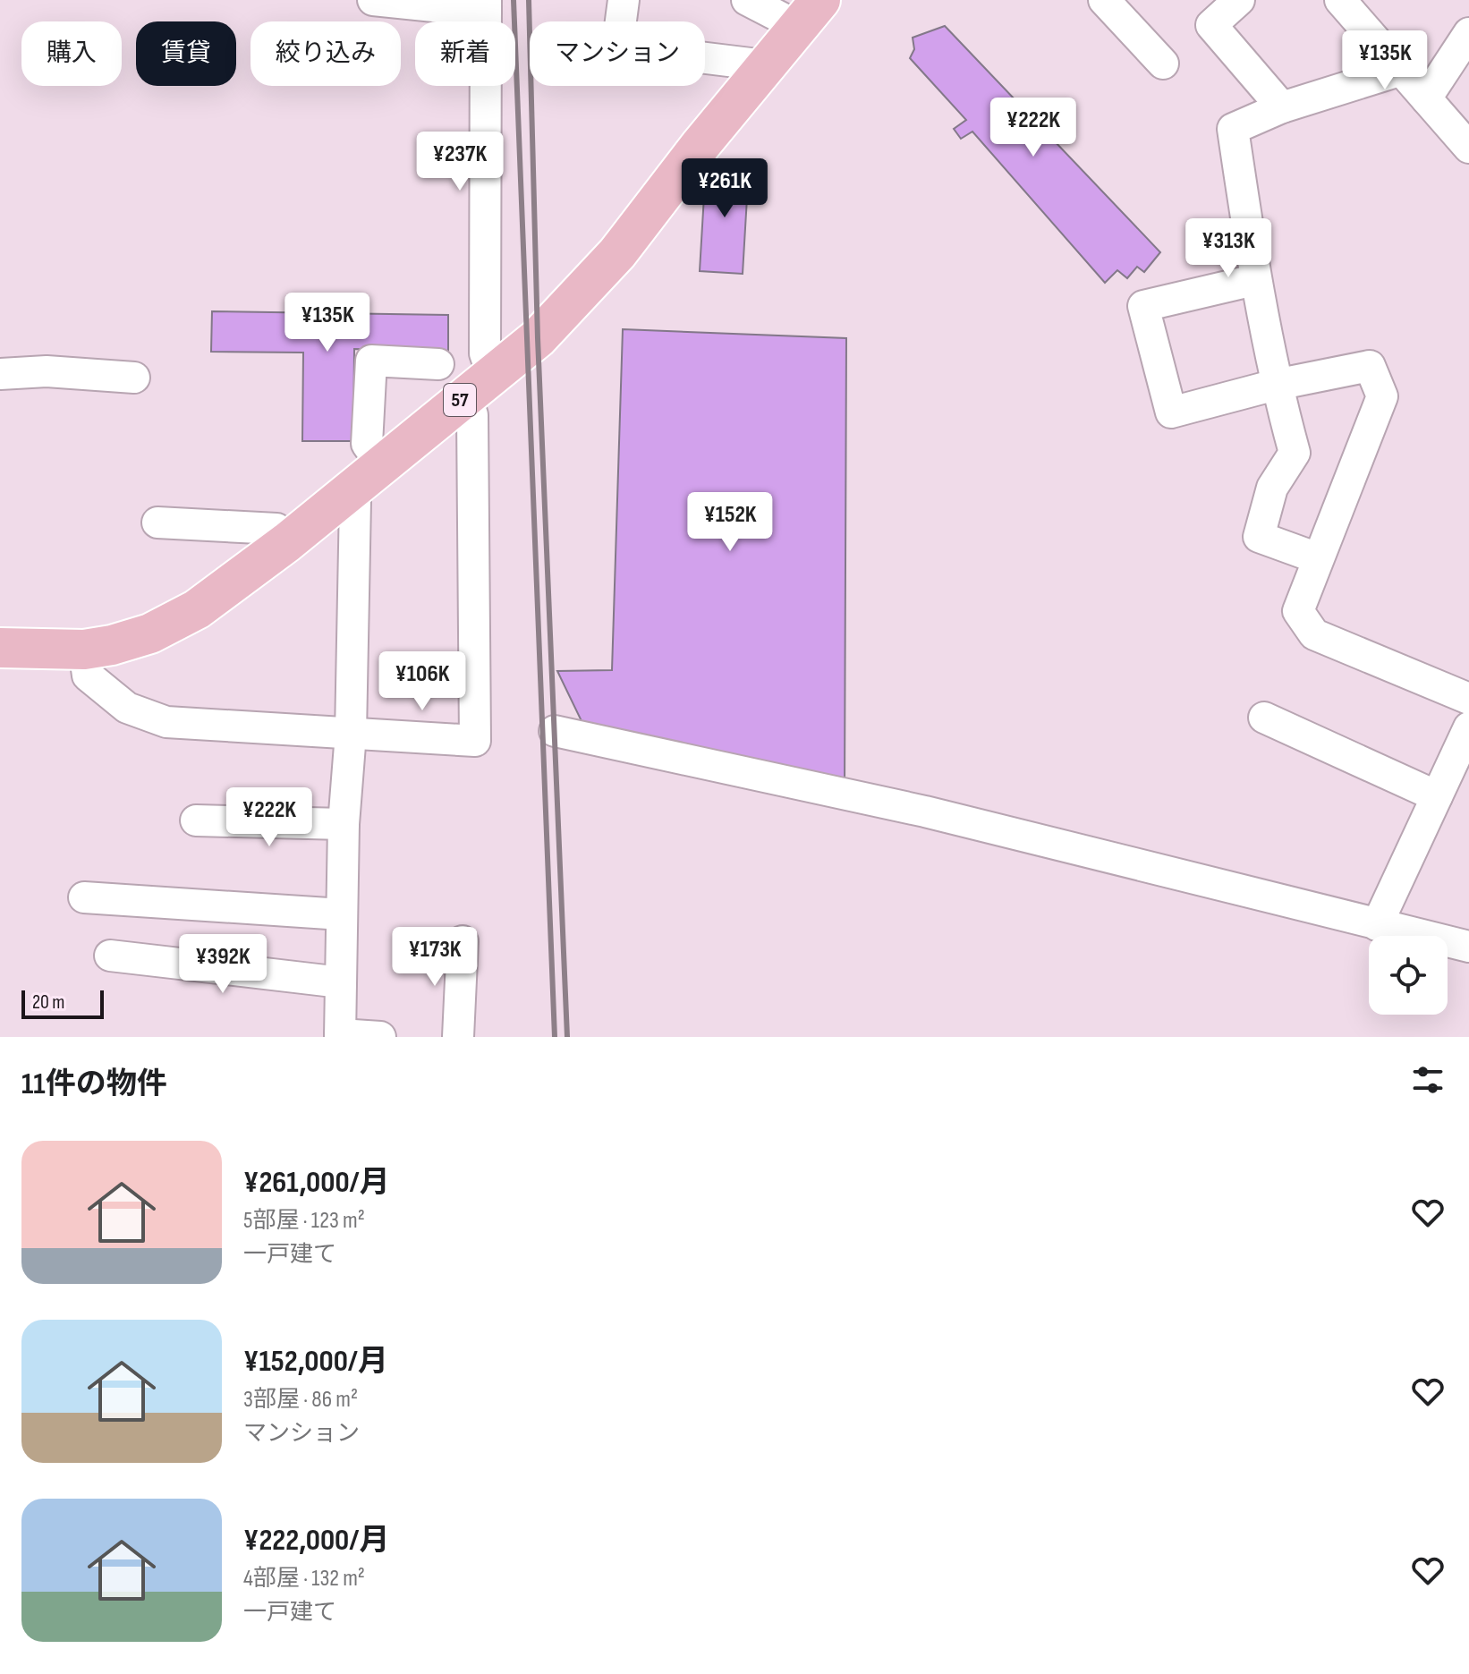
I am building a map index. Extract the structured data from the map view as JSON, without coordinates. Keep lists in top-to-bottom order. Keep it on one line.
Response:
{"streets":{"main road":["57"]},"scale_bar":"20 m","page":{"chip":["購入","賃貸","絞り込み","新着","マンション"],"price":["¥135K","¥222K","¥237K","¥261K","¥313K","¥135K","¥152K","¥106K","¥222K","¥173K","¥392K"],"scale":"20 m","heading":"11件の物件","list":[{"name":"¥261,000/月","note":"5部屋 · 123 m² · 一戸建て"},{"name":"¥152,000/月","note":"3部屋 · 86 m² · マンション"},{"name":"¥222,000/月","note":"4部屋 · 132 m² · 一戸建て"}]}}
